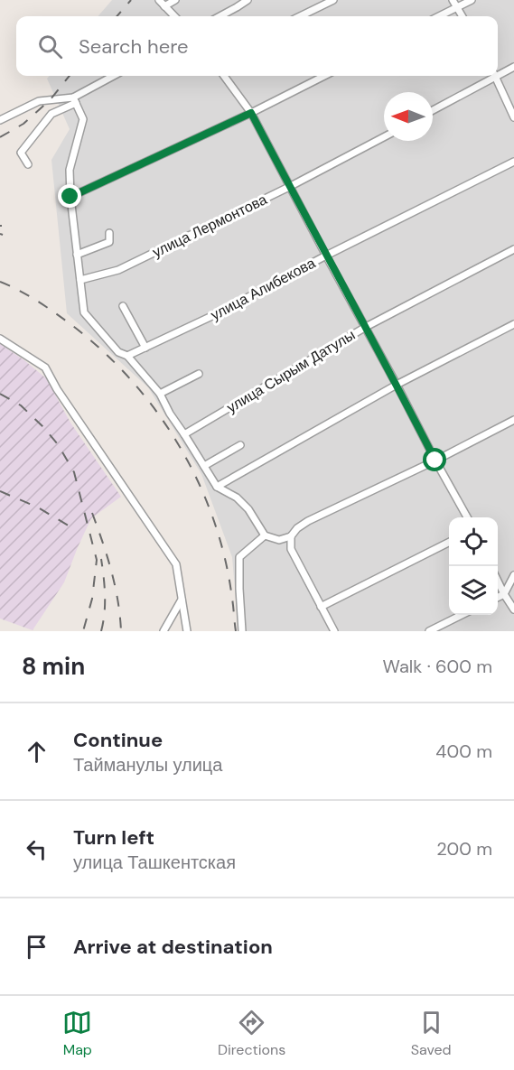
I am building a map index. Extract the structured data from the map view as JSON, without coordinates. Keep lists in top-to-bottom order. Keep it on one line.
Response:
{"streets":{"street":["улица Лермонтова","улица Алибекова","улица Сырым Датулы"]},"north":"left","page":{"search":"Search here","heading":["8 min","Walk · 600 m"],"list":[["Continue","Тайманулы улица","400 m"],["Turn left","улица Ташкентская","200 m"],"Arrive at destination"],"nav":["Map","Directions","Saved"]}}
